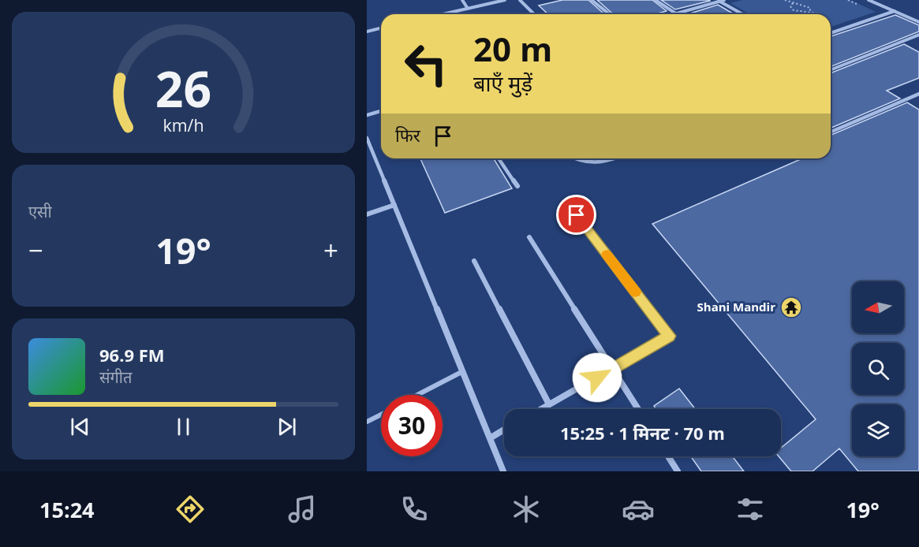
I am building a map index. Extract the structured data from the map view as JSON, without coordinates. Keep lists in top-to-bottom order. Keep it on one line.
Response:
{"places":{"temple":["Shani Mandir"]},"north":"left","page":{"turn":["20 m","बाएँ मुड़ें"],"then":"फिर","tile":"एसी","heat":["−","19°","+"],"song":["96.9 FM","संगीत"],"limit":"30","trip":"15:25 · 1 मिनट · 70 m","tabs":["15:24","19°"],"gauge":["26","km/h"]}}
